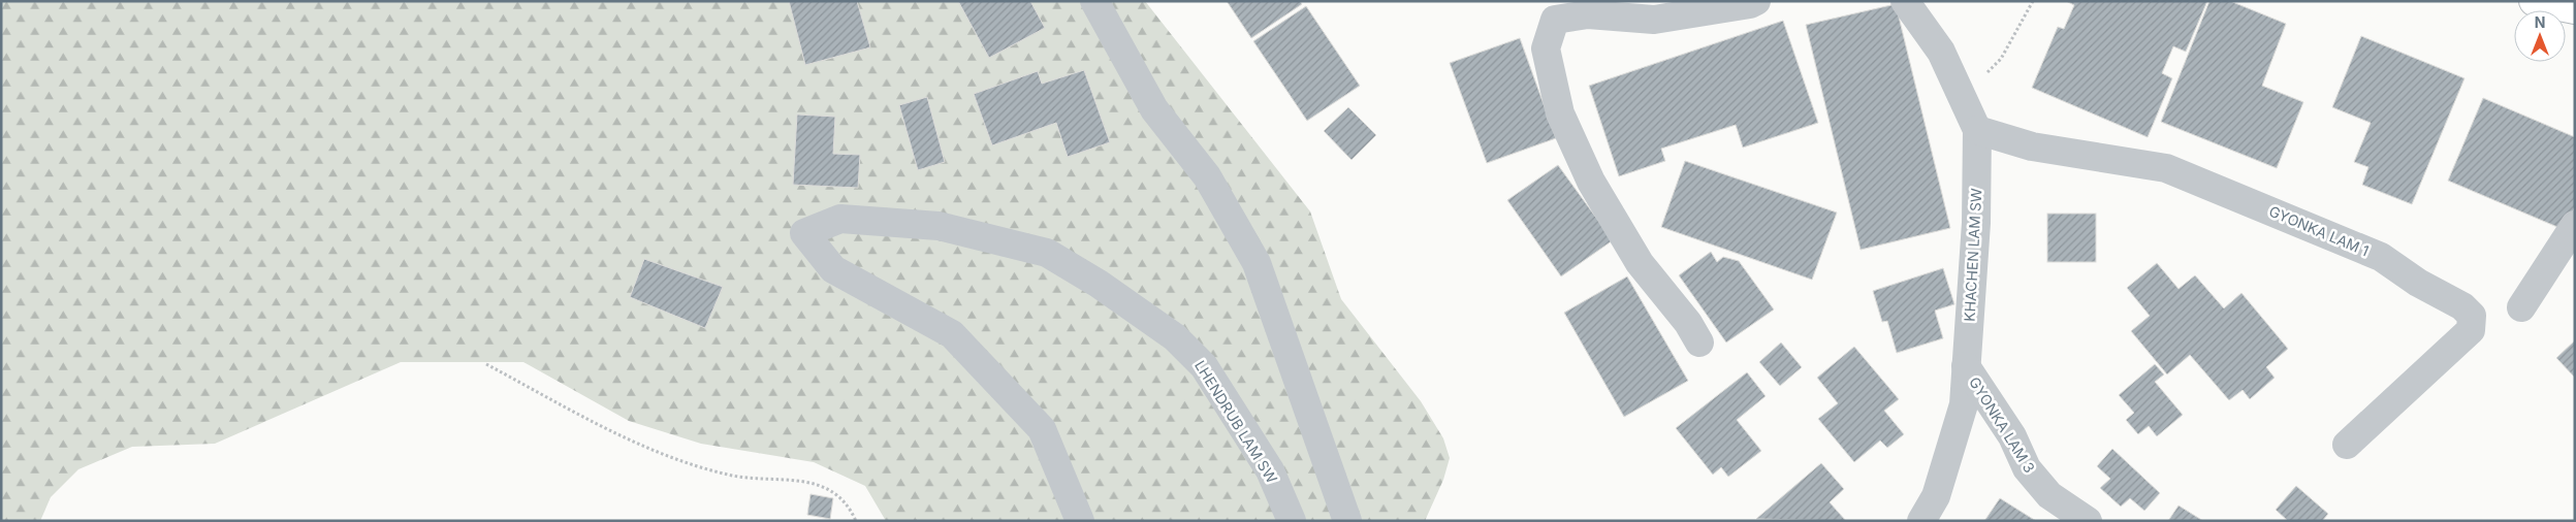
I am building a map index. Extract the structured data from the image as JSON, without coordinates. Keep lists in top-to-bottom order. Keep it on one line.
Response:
{"streets":{"street":["GYONKA LAM 1","KHACHEN LAM SW","LHENDRUB LAM SW","GYONKA LAM 3"]},"crossings":[["GYONKA LAM 1","KHACHEN LAM SW"],["KHACHEN LAM SW","GYONKA LAM 3"]],"north":"top"}
